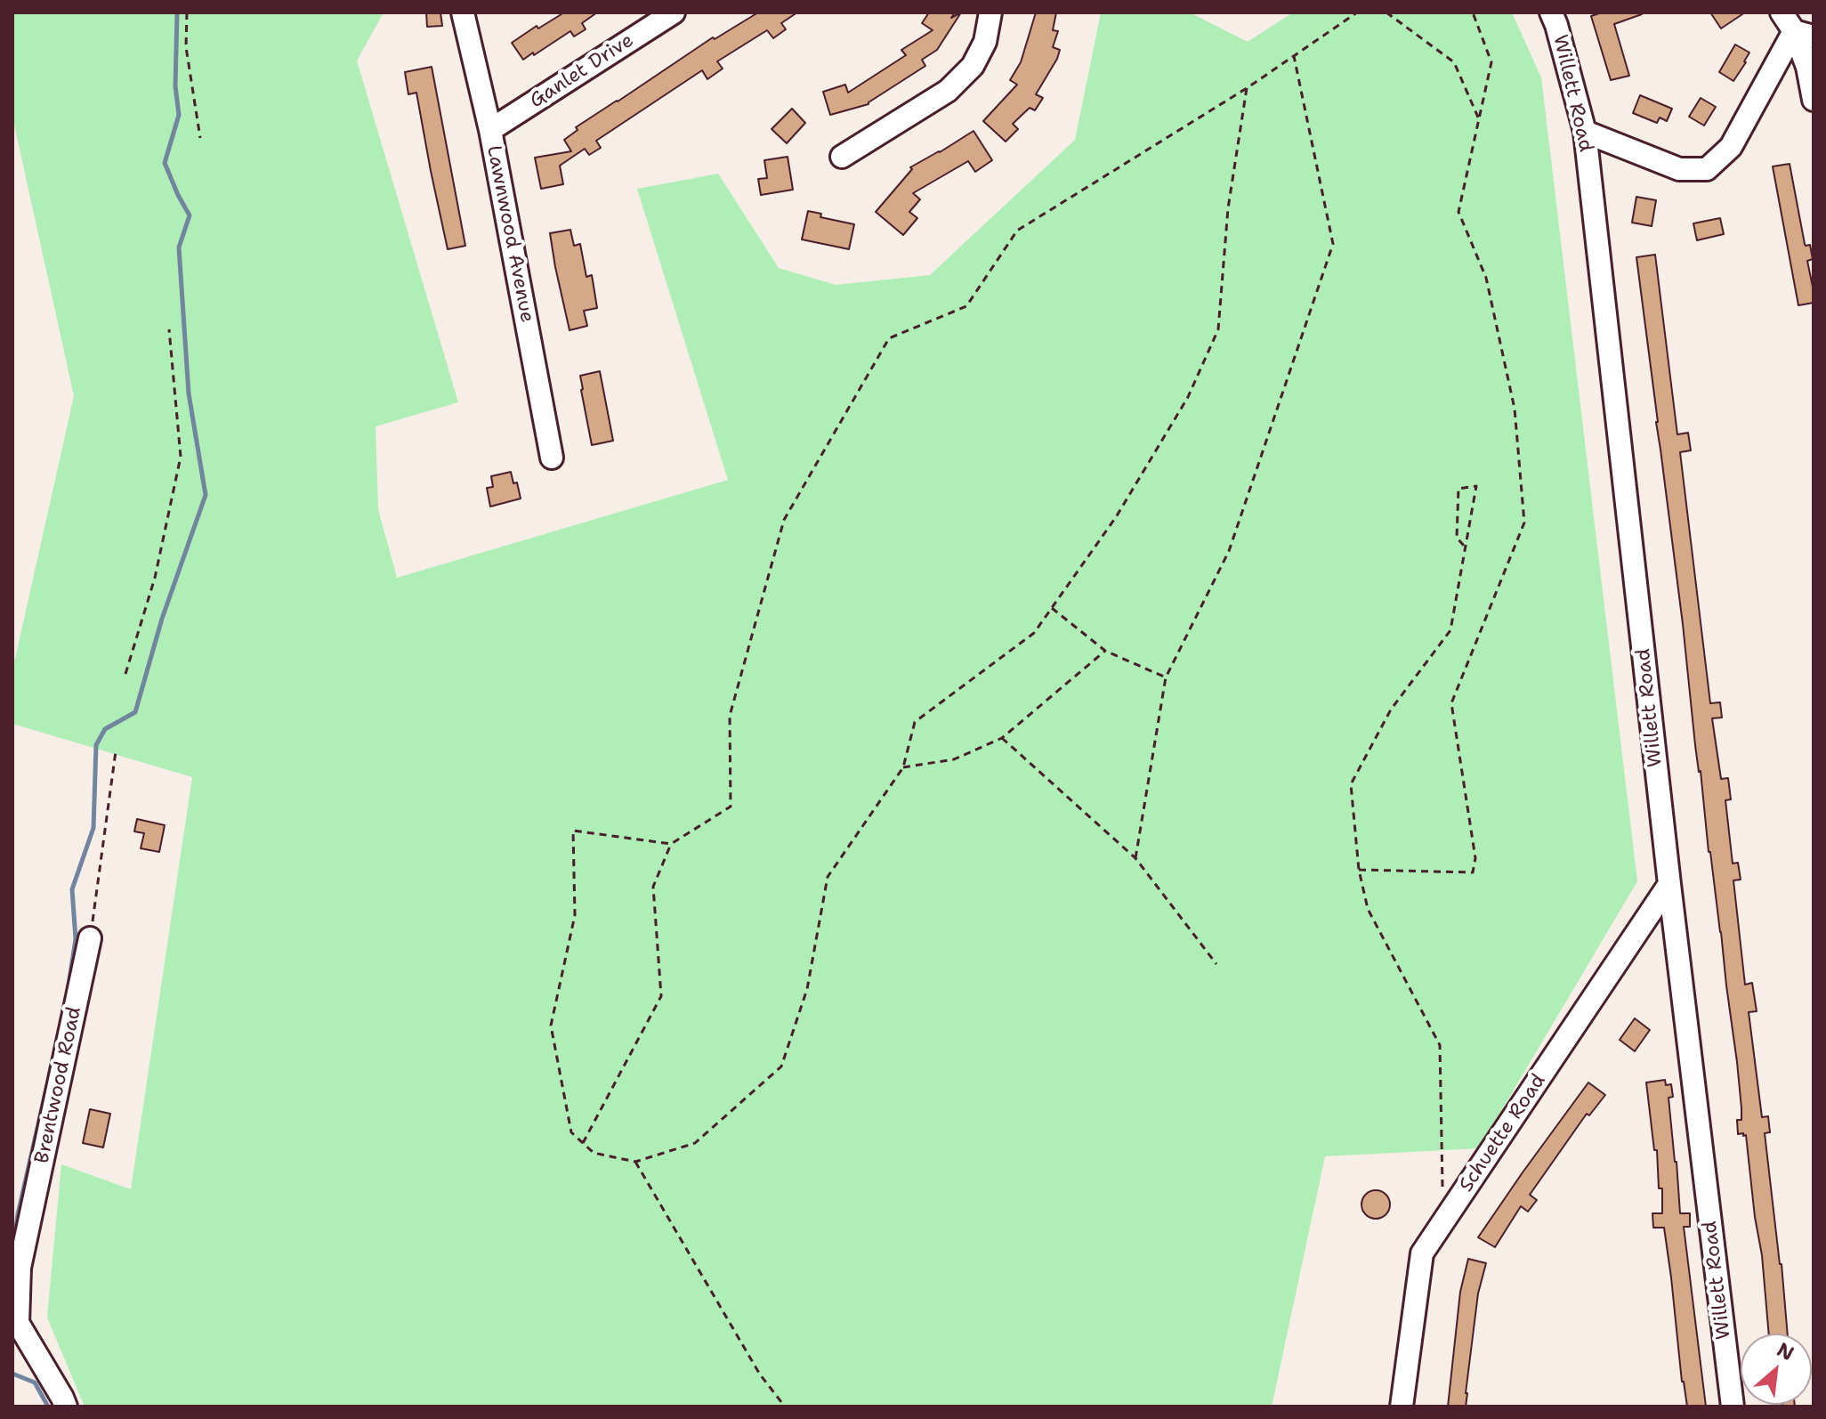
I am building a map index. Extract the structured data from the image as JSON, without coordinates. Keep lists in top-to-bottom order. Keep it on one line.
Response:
{"streets":{"street":["Ganlet Drive","Willett Road","Lawnwood Avenue","Brentwood Road","Schuette Road"]},"crossings":[["Ganlet Drive","Lawnwood Avenue"],["Willett Road","Schuette Road"]],"north":"top right"}
